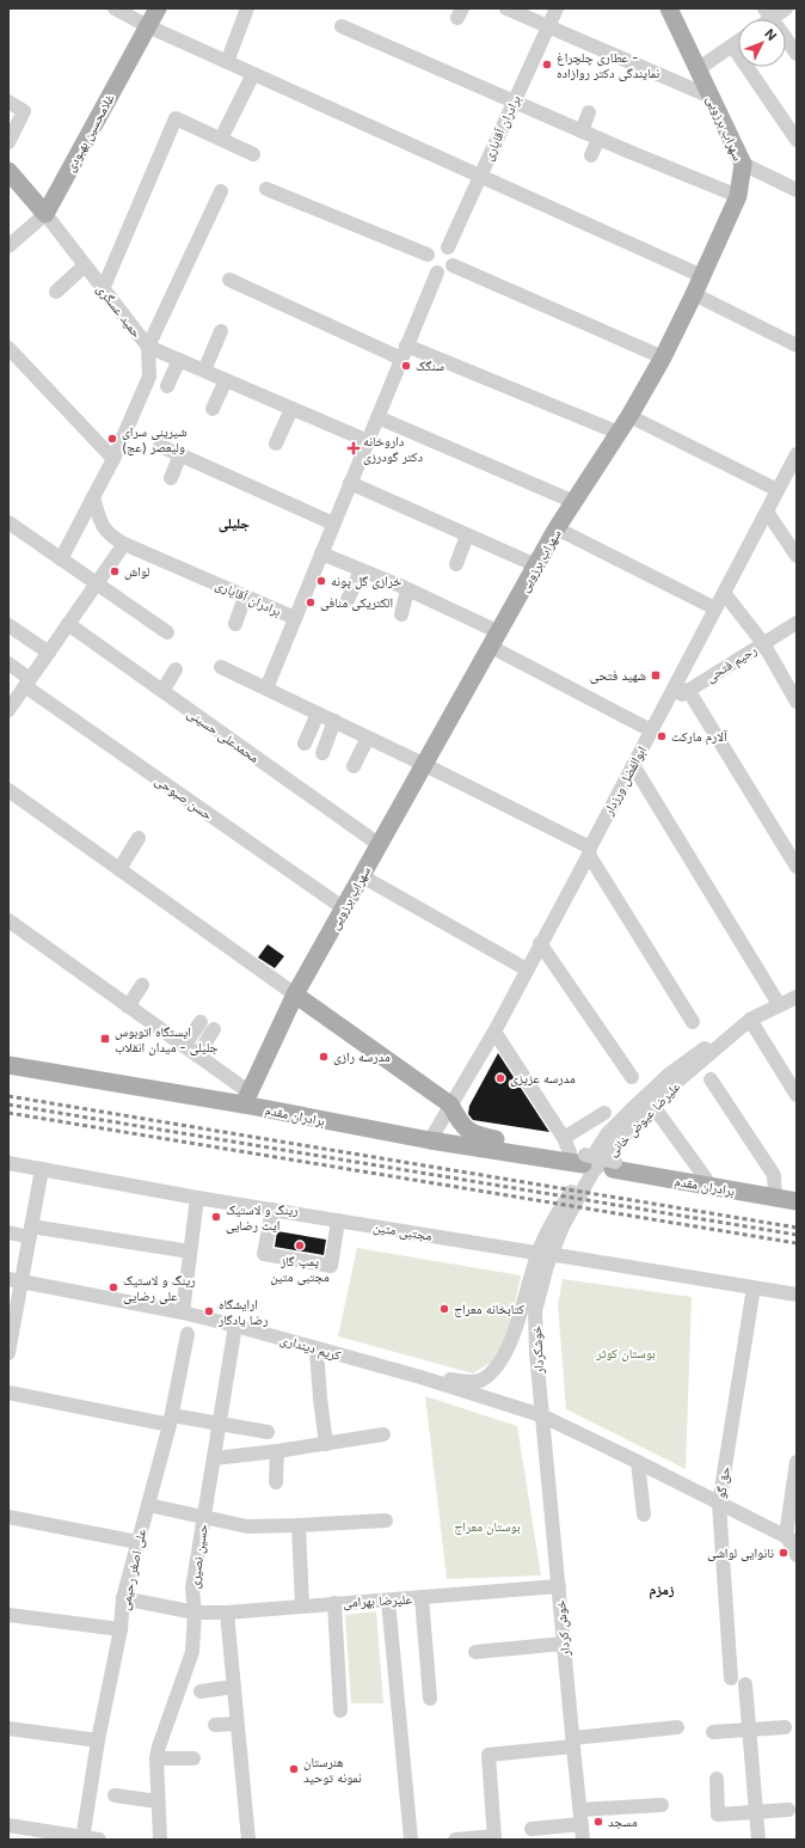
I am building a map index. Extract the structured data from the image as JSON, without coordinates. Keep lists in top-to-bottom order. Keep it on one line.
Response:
{"streets":{"main road":["سهراب برزویی","غلامحسین بهبودی","حمید عسگری","برادران مقدم"],"street":["برادران آقایاری","رحیم فتحی","محمدعلی حسینی","ابوالفضل ورزدار","حسن صبوحی","علیرضا عیوض خانی","مجتبی متین","کریم دینداری","خوشکردار","حق گو","حسین نصیری","علی اصغر رحیمی","علیرضا بهرامی","خوش کردار"]},"crossings":[["سهراب برزویی","محمدعلی حسینی"],["سهراب برزویی","حسن صبوحی"],["سهراب برزویی","برادران مقدم"],["غلامحسین بهبودی","حمید عسگری"],["رحیم فتحی","ابوالفضل ورزدار"],["ابوالفضل ورزدار","برادران مقدم"],["علیرضا عیوض خانی","خوشکردار"],["مجتبی متین","حق گو"],["کریم دینداری","خوشکردار"],["کریم دینداری","حق گو"],["کریم دینداری","حسین نصیری"],["کریم دینداری","خوش کردار"],["خوشکردار","خوش کردار"],["حسین نصیری","علیرضا بهرامی"],["علی اصغر رحیمی","علیرضا بهرامی"],["علیرضا بهرامی","خوش کردار"]],"districts":["جلیلی","زمزم"],"parks":["بوستان کوثر","بوستان معراج"],"places":{"other":["عطاری چلچراغ - نمایندگی دکتر روازاده","سنگک","شیرینی سرای ولیعصر (عج)","لواش","خرازی گل پونه","الکتریکی منافی","آلارم مارکت","مدرسه رازی","مدرسه عزیزی","رینگ و لاستیک ایت رضایی","پمپ گاز مجتبی متین","رینگ و لاستیک علی رضایی","کتابخانه معراج","ارایشگاه رضا یادگار","نانوایی لواشی","هنرستان نمونه توحید","مسجد"],"health":["داروخانه دکتر گودرزی"],"transit":["شهید فتحی","ایستگاه اتوبوس جلیلی - میدان انقلاب"]},"north":"top right"}
